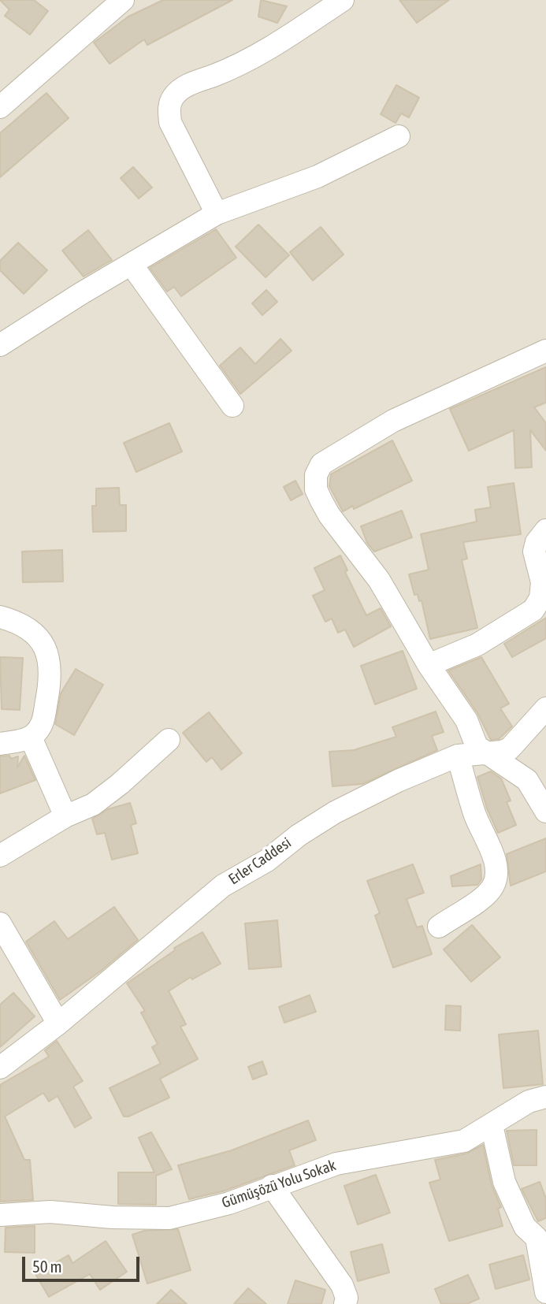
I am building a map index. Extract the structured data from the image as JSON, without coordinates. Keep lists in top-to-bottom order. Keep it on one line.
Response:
{"streets":{"street":["Erler Caddesi","Gümüşözü Yolu Sokak"]},"scale_bar":"50 m"}
